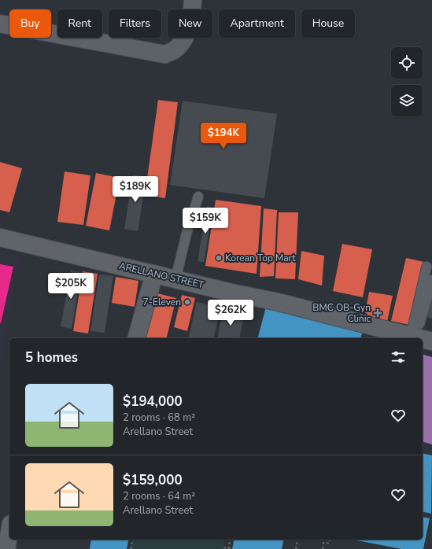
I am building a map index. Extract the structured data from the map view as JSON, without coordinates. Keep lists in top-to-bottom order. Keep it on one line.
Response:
{"streets":{"highway":["ARELLANO STREET"]},"places":{"other":["Korean Top Mart","7-Eleven"],"health":["BMC OB-Gyn Clinic"]},"page":{"chip":["Buy","Rent","Filters","New","Apartment","House"],"price":["$194K","$189K","$159K","$205K","$262K"],"heading":"5 homes","list":[{"name":"$194,000","note":"2 rooms · 68 m² · Arellano Street"},{"name":"$159,000","note":"2 rooms · 64 m² · Arellano Street"}]}}
